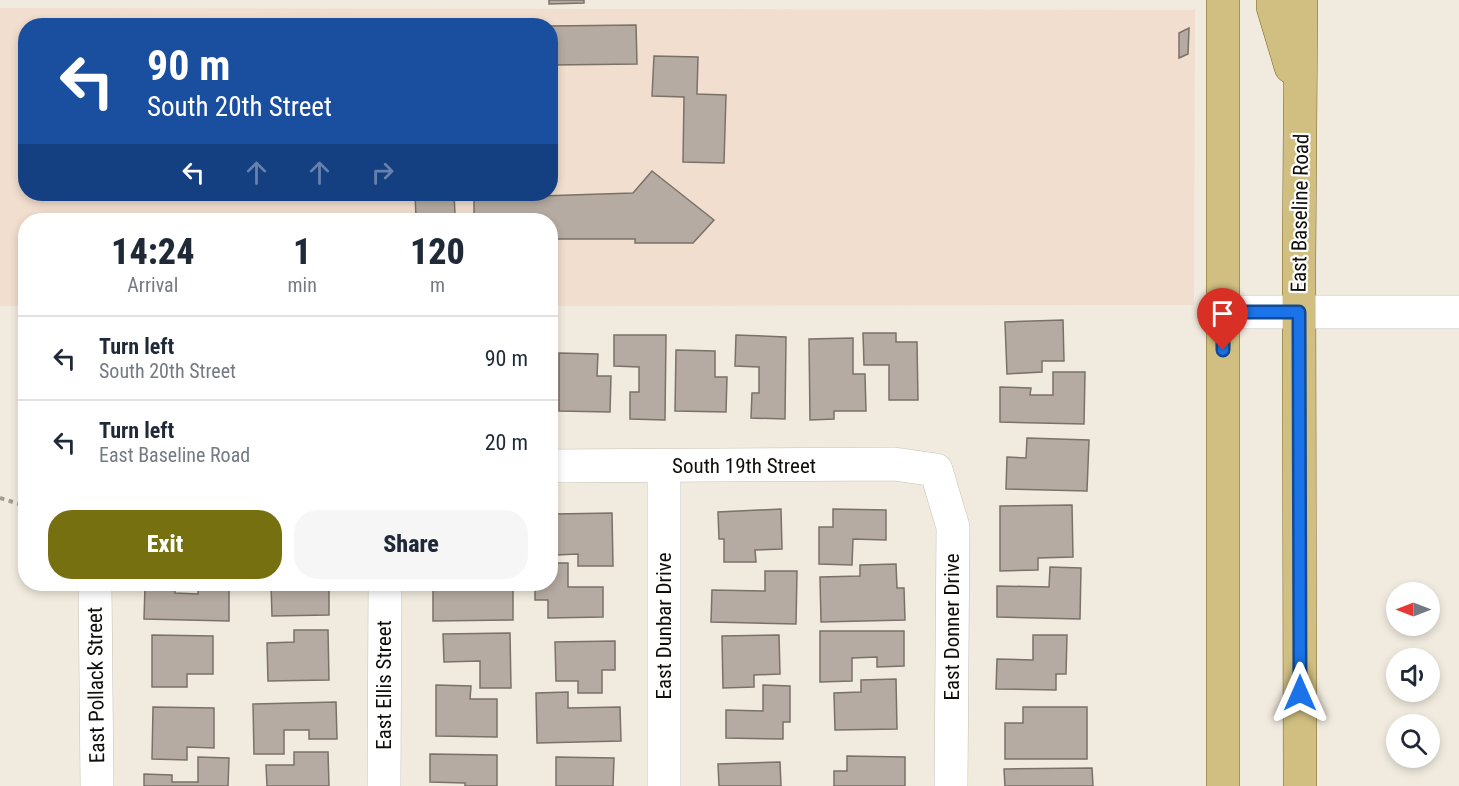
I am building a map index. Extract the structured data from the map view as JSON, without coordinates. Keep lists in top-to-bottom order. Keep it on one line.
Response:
{"streets":{"main road":["East Baseline Road"],"street":["South 19th Street","East Dunbar Drive","East Donner Drive","East Pollack Street","East Ellis Street"]},"crossings":[["South 19th Street","East Dunbar Drive"],["South 19th Street","East Donner Drive"]],"north":"left","page":{"turn":["90 m","South 20th Street"],"eta":["14:24","Arrival","1","min","120","m"],"list":[{"name":"Turn left","note":"South 20th Street","value":"90 m"},{"name":"Turn left","note":"East Baseline Road","value":"20 m"}],"buttons":["Exit","Share"]}}
